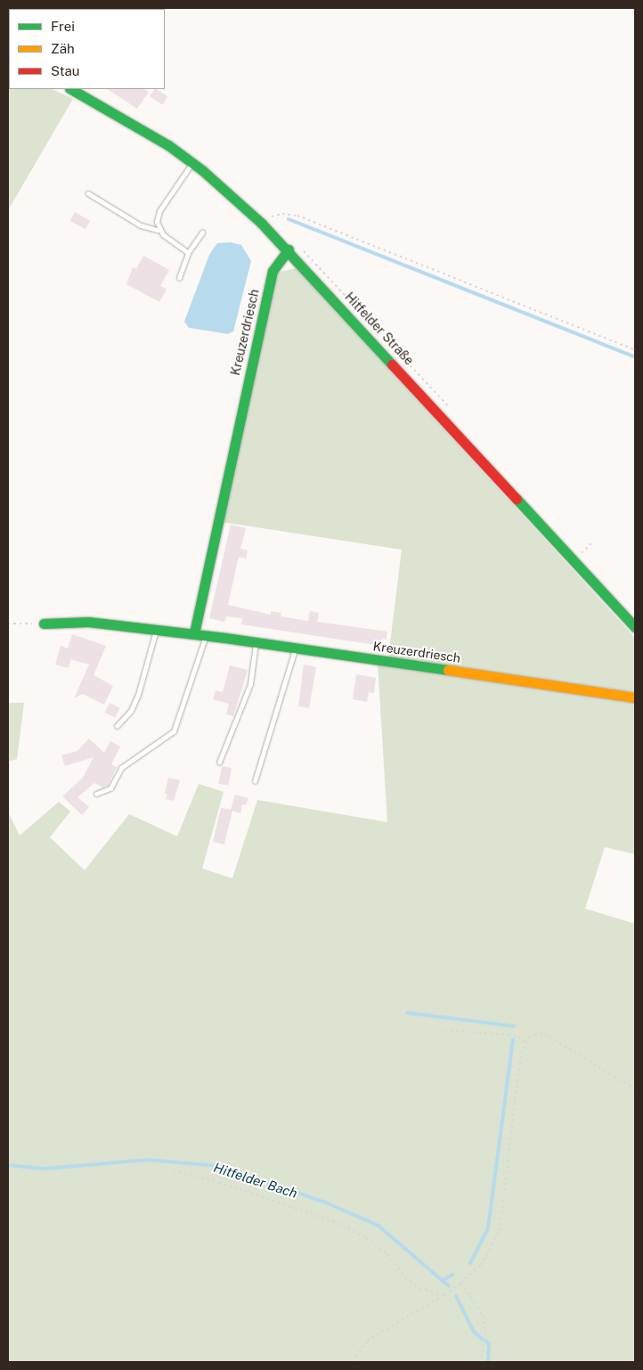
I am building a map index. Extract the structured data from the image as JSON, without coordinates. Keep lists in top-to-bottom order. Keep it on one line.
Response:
{"streets":{"street":["Hitfelder Straße","Kreuzerdriesch"]},"crossings":[["Hitfelder Straße","Kreuzerdriesch"]],"water":["Hitfelder Bach"],"legend":["Frei","Zäh","Stau"]}
